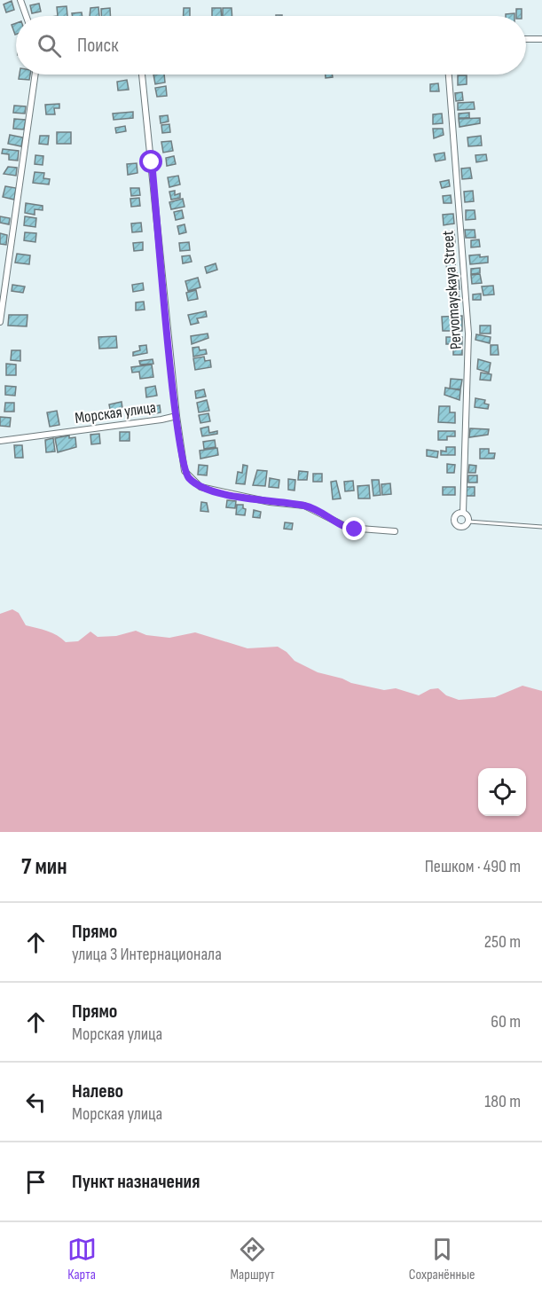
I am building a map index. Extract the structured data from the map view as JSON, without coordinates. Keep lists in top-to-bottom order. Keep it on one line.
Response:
{"streets":{"street":["Pervomayskaya Street","Морская улица"]},"page":{"search":"Поиск","heading":["7 мин","Пешком · 490 m"],"list":[["Прямо","улица 3 Интернационала","250 m"],["Прямо","Морская улица","60 m"],["Налево","Морская улица","180 m"],"Пункт назначения"],"nav":["Карта","Маршрут","Сохранённые"]}}
